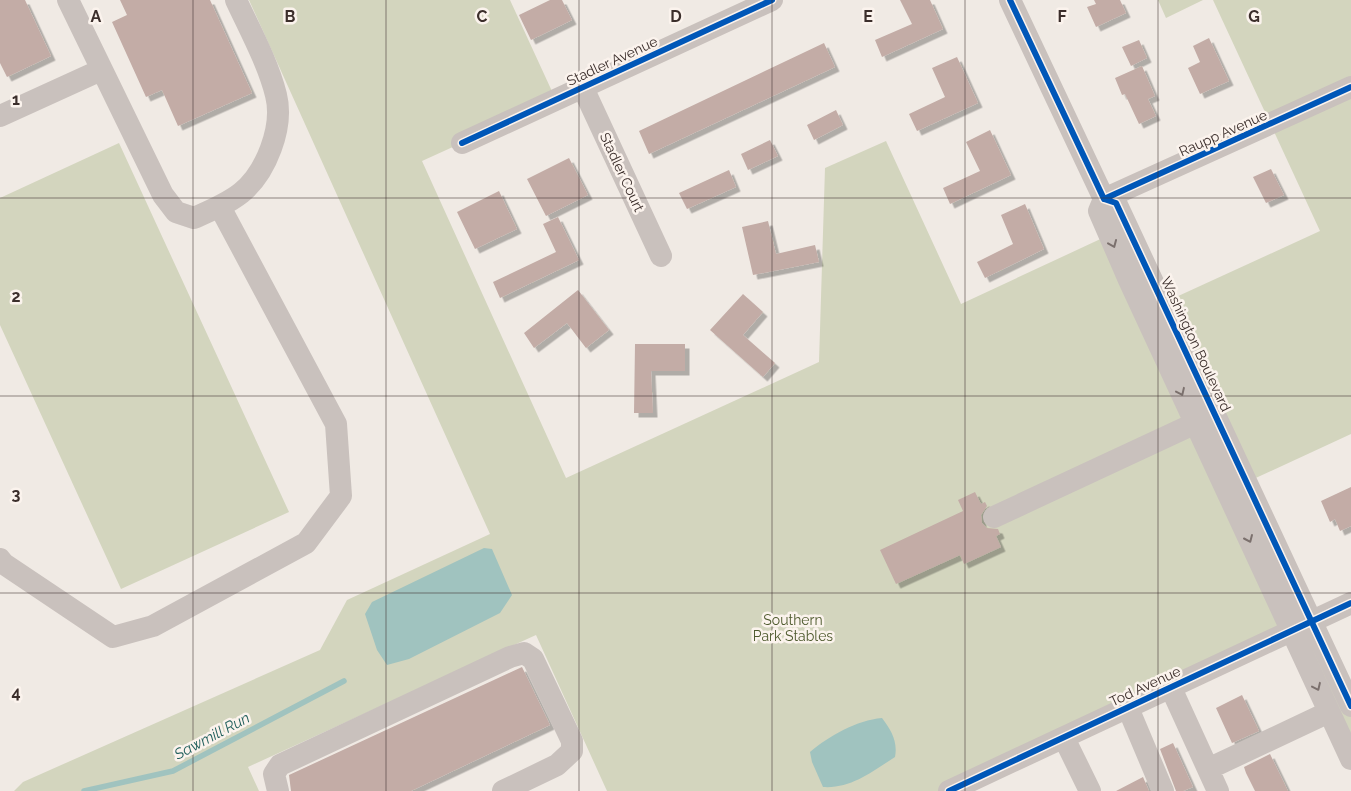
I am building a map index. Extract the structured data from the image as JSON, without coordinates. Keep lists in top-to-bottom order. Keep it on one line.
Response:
{"streets":{"street":["Stadler Avenue","Raupp Avenue","Stadler Court","Washington Boulevard","Tod Avenue"]},"crossings":[["Stadler Avenue","Stadler Court"],["Raupp Avenue","Washington Boulevard"],["Washington Boulevard","Tod Avenue"]],"water":["Sawmill Run"],"parks":["Southern Park Stables"],"grid":{"columns":["A","B","C","D","E","F","G"],"rows":["1","2","3","4"]}}
